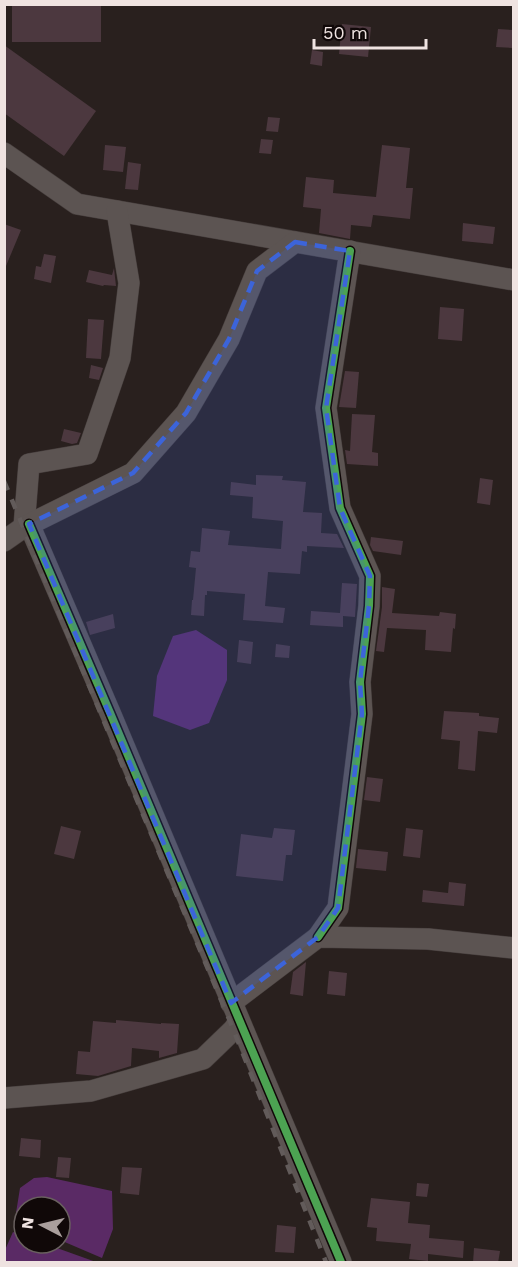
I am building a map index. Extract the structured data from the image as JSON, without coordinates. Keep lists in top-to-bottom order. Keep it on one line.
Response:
{"scale_bar":"50 m","north":"left"}
